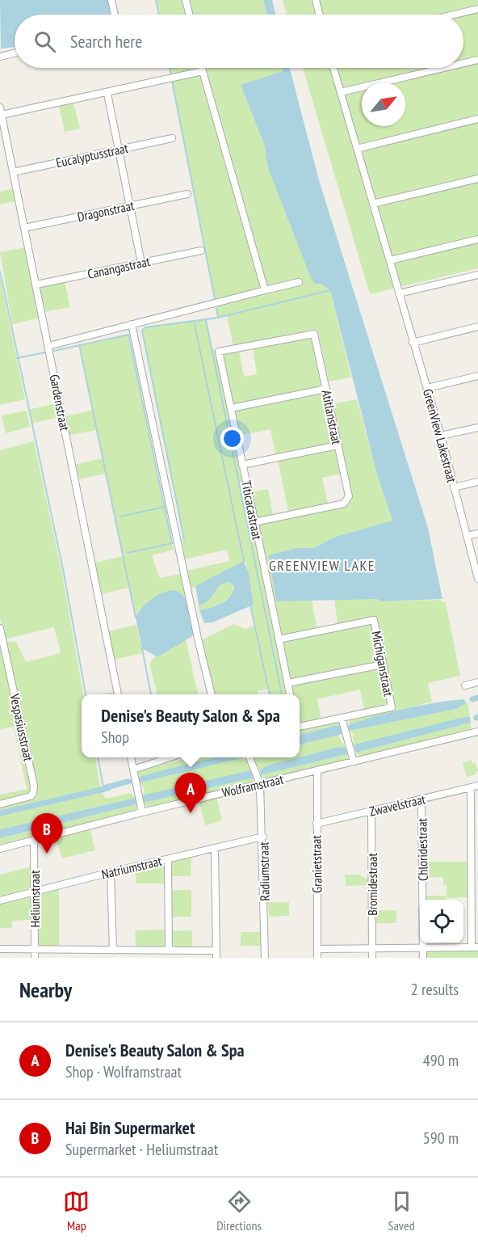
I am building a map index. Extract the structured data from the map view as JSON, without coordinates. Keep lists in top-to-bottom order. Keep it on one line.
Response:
{"streets":{"street":["Eucalyptusstraat","Dragonstraat","Canangastraat","Gardenstraat","Atitlanstraat","GreenView Lakestraat","Titicacastraat","Michiganstraat","Vespasiusstraat","Wolframstraat","Zwavelstraat","Chloridestraat","Granietstraat","Natriumstraat","Radiumstraat","Bromidestraat","Heliumstraat"]},"crossings":[["Eucalyptusstraat","Gardenstraat"],["Dragonstraat","Gardenstraat"],["Canangastraat","Gardenstraat"],["Atitlanstraat","Titicacastraat"],["Titicacastraat","Michiganstraat"],["Wolframstraat","Granietstraat"],["Wolframstraat","Radiumstraat"],["Wolframstraat","Heliumstraat"],["Zwavelstraat","Chloridestraat"],["Zwavelstraat","Granietstraat"],["Zwavelstraat","Bromidestraat"],["Natriumstraat","Radiumstraat"],["Natriumstraat","Heliumstraat"]],"districts":["GREENVIEW LAKE"],"north":"top right","page":{"search":"Search here","popup":["Denise's Beauty Salon & Spa","Shop"],"pins":["A","B"],"heading":["Nearby","2 results"],"list":[{"mark":"A","name":"Denise's Beauty Salon & Spa","note":"Shop · Wolframstraat","value":"490 m"},{"mark":"B","name":"Hai Bin Supermarket","note":"Supermarket · Heliumstraat","value":"590 m"}],"nav":["Map","Directions","Saved"]}}
